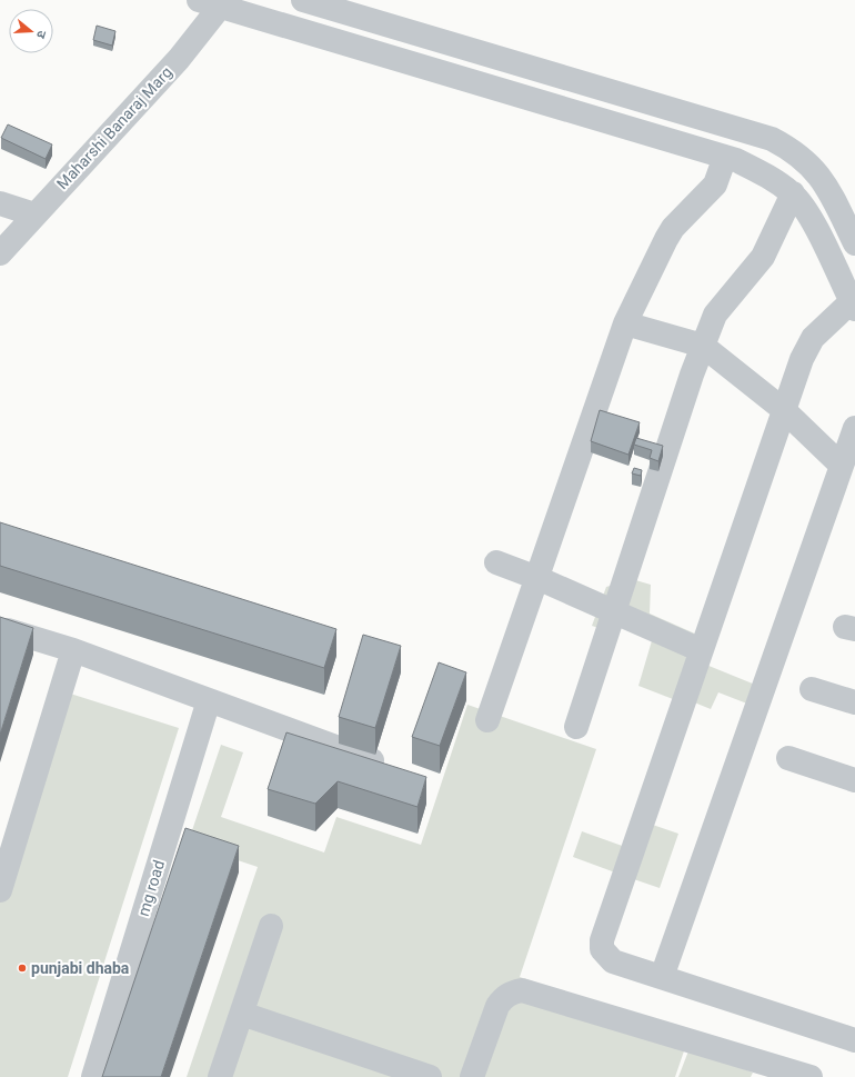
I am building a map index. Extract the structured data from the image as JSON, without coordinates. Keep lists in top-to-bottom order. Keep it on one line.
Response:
{"streets":{"street":["Maharshi Banaraj Marg","mg road"]},"places":["punjabi dhaba"],"north":"right"}
